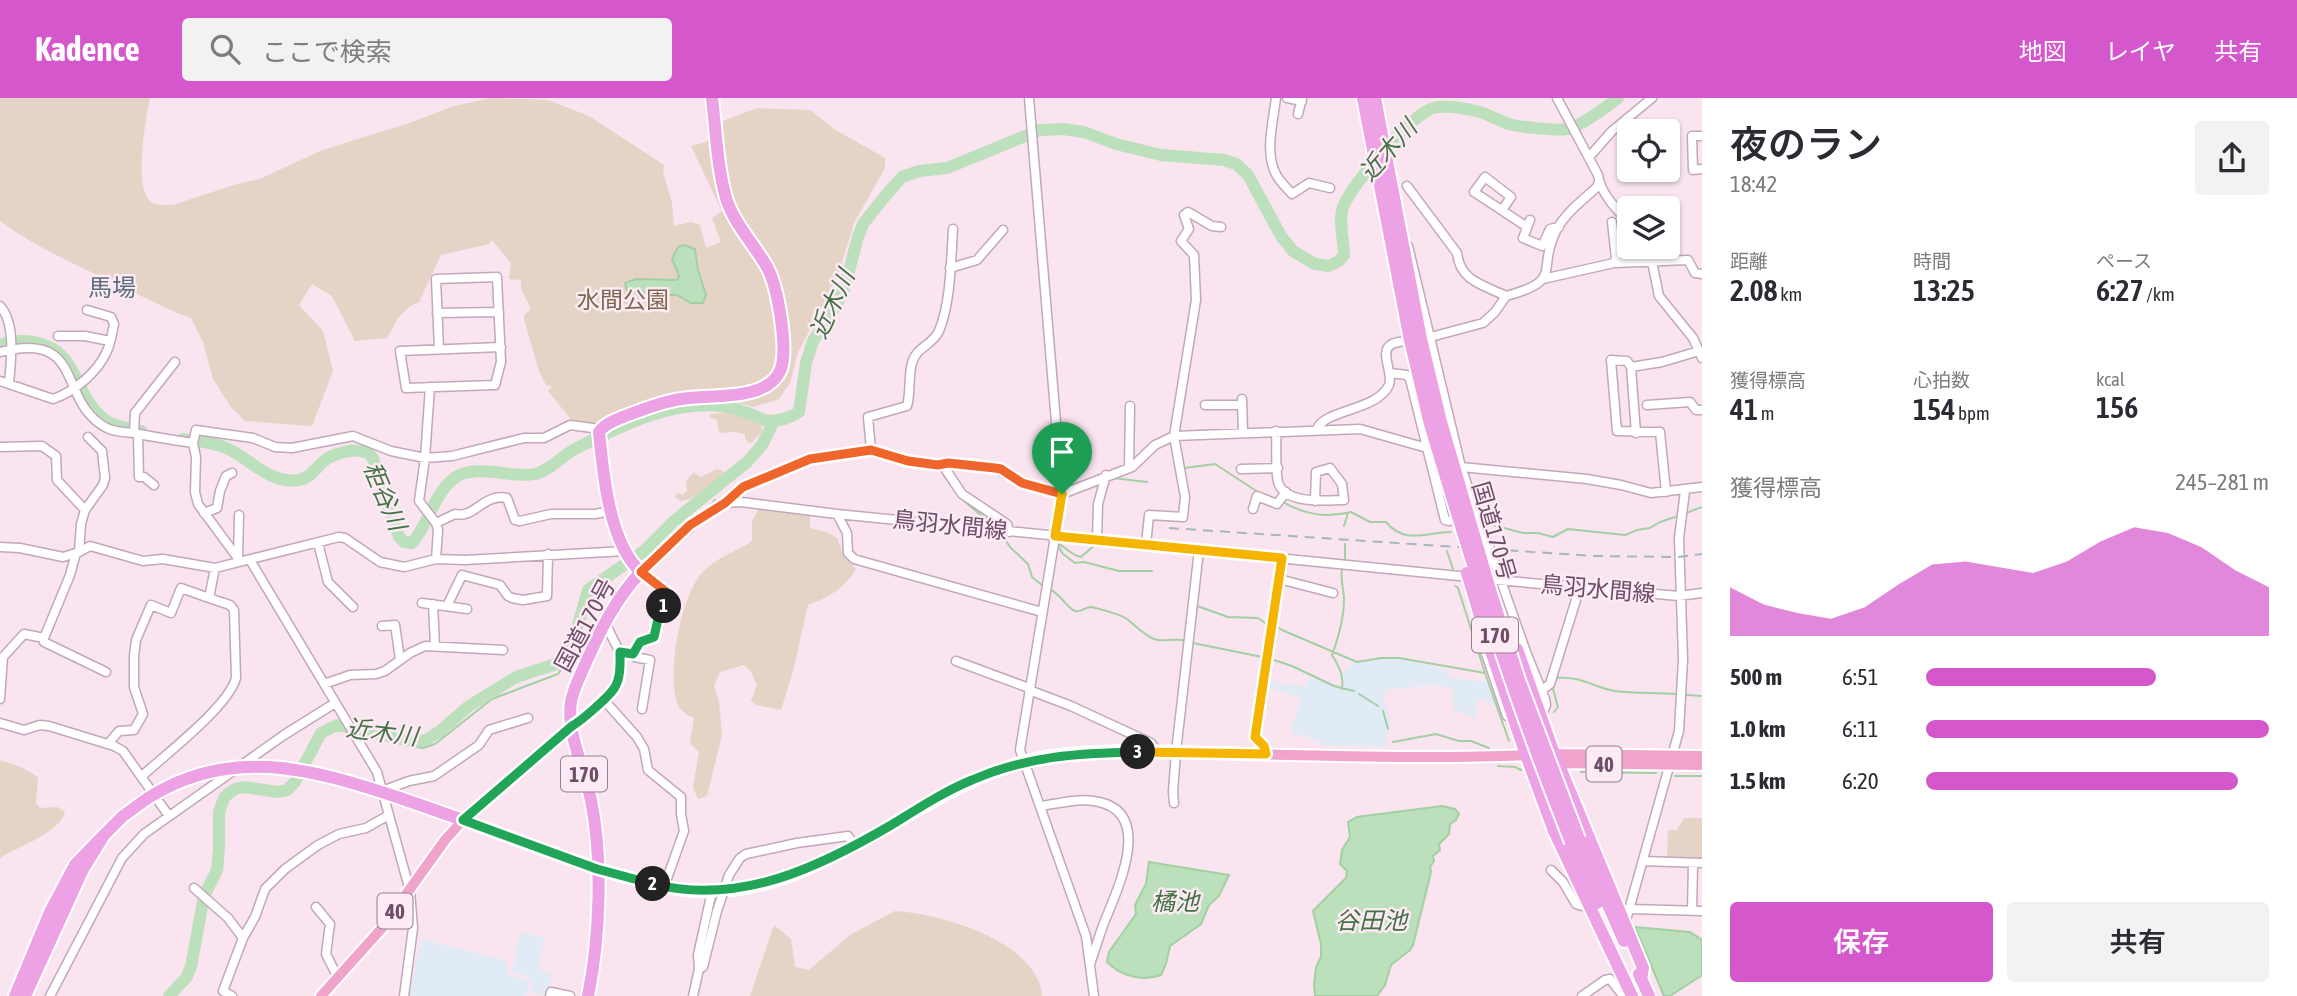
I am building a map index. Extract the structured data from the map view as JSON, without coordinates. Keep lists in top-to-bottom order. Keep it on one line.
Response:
{"streets":{"highway":["国道170号","170"],"main road":["40"],"street":["鳥羽水間線"]},"crossings":[["国道170号","40"]],"districts":["馬場"],"water":["近木川","秬谷川","橘池","谷田池"],"parks":["水間公園"],"page":{"header":"Kadence","search":"ここで検索","nav":["地図","レイヤ","共有"],"heading":["夜のラン","18:42"],"stats":[["距離","2.08 km"],["時間","13:25"],["ペース","6:27 /km"],["獲得標高","41 m"],["心拍数","154 bpm"],["kcal","156"]],"chart":["獲得標高","245–281 m"],"pins":["1","3","2"],"list":[{"name":"500 m","note":"6:51"},{"name":"1.0 km","note":"6:11"},{"name":"1.5 km","note":"6:20"}],"buttons":["保存","共有"]}}
